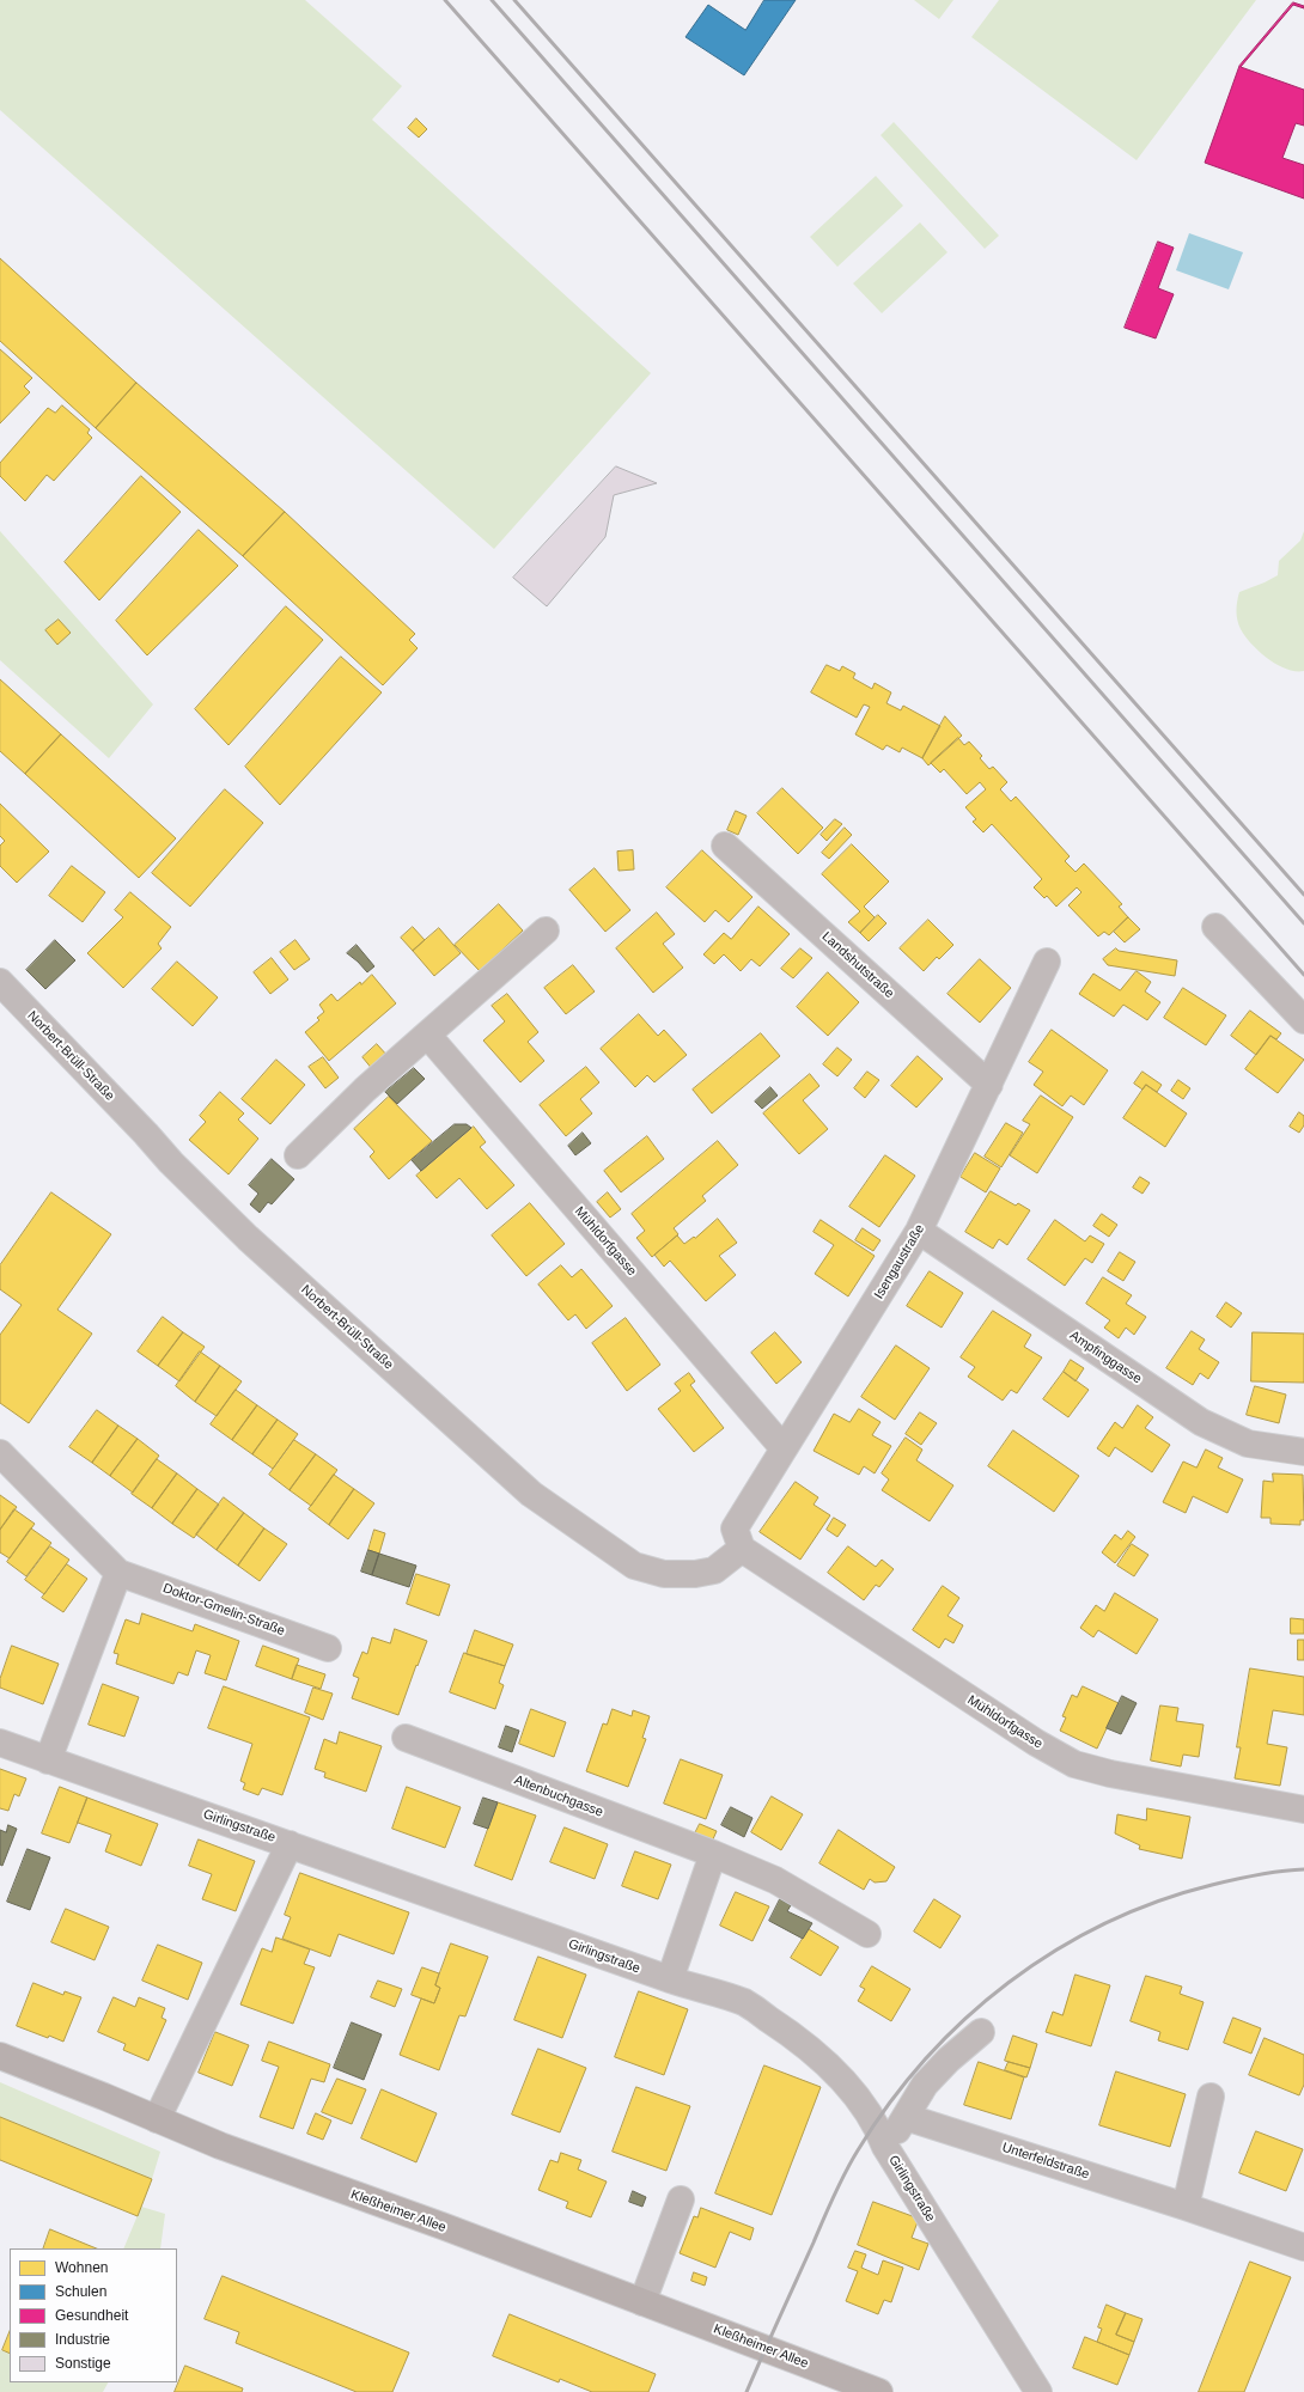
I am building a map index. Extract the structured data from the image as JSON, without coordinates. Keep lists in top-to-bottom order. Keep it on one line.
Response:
{"streets":{"street":["Landshutstraße","Norbert-Brüll-Straße","Mühldorfgasse","Isengaustraße","Ampfinggasse","Doktor-Gmelin-Straße","Altenbuchgasse","Girlingstraße","Unterfeldstraße","Kleßheimer Allee"]},"crossings":[["Landshutstraße","Isengaustraße"],["Norbert-Brüll-Straße","Mühldorfgasse"],["Norbert-Brüll-Straße","Isengaustraße"],["Mühldorfgasse","Isengaustraße"],["Isengaustraße","Ampfinggasse"]],"legend":["Wohnen","Schulen","Gesundheit","Industrie","Sonstige"]}
